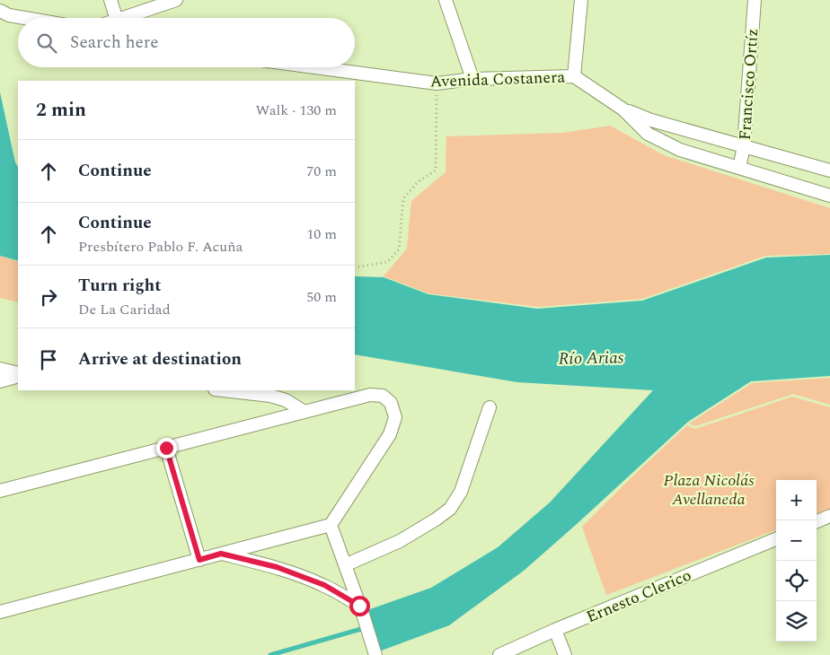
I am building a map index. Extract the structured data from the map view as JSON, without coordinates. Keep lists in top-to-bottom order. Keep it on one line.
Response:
{"streets":{"street":["Avenida Costanera","Francisco Ortíz","Ernesto Clerico"]},"crossings":[["Avenida Costanera","Francisco Ortíz"]],"water":["Río Arias"],"parks":["Plaza Nicolás Avellaneda"],"page":{"search":"Search here","heading":["2 min","Walk · 130 m"],"list":[["Continue","70 m"],["Continue","Presbítero Pablo F. Acuña","10 m"],["Turn right","De La Caridad","50 m"],"Arrive at destination"],"map_buttons":["+","−"]}}
